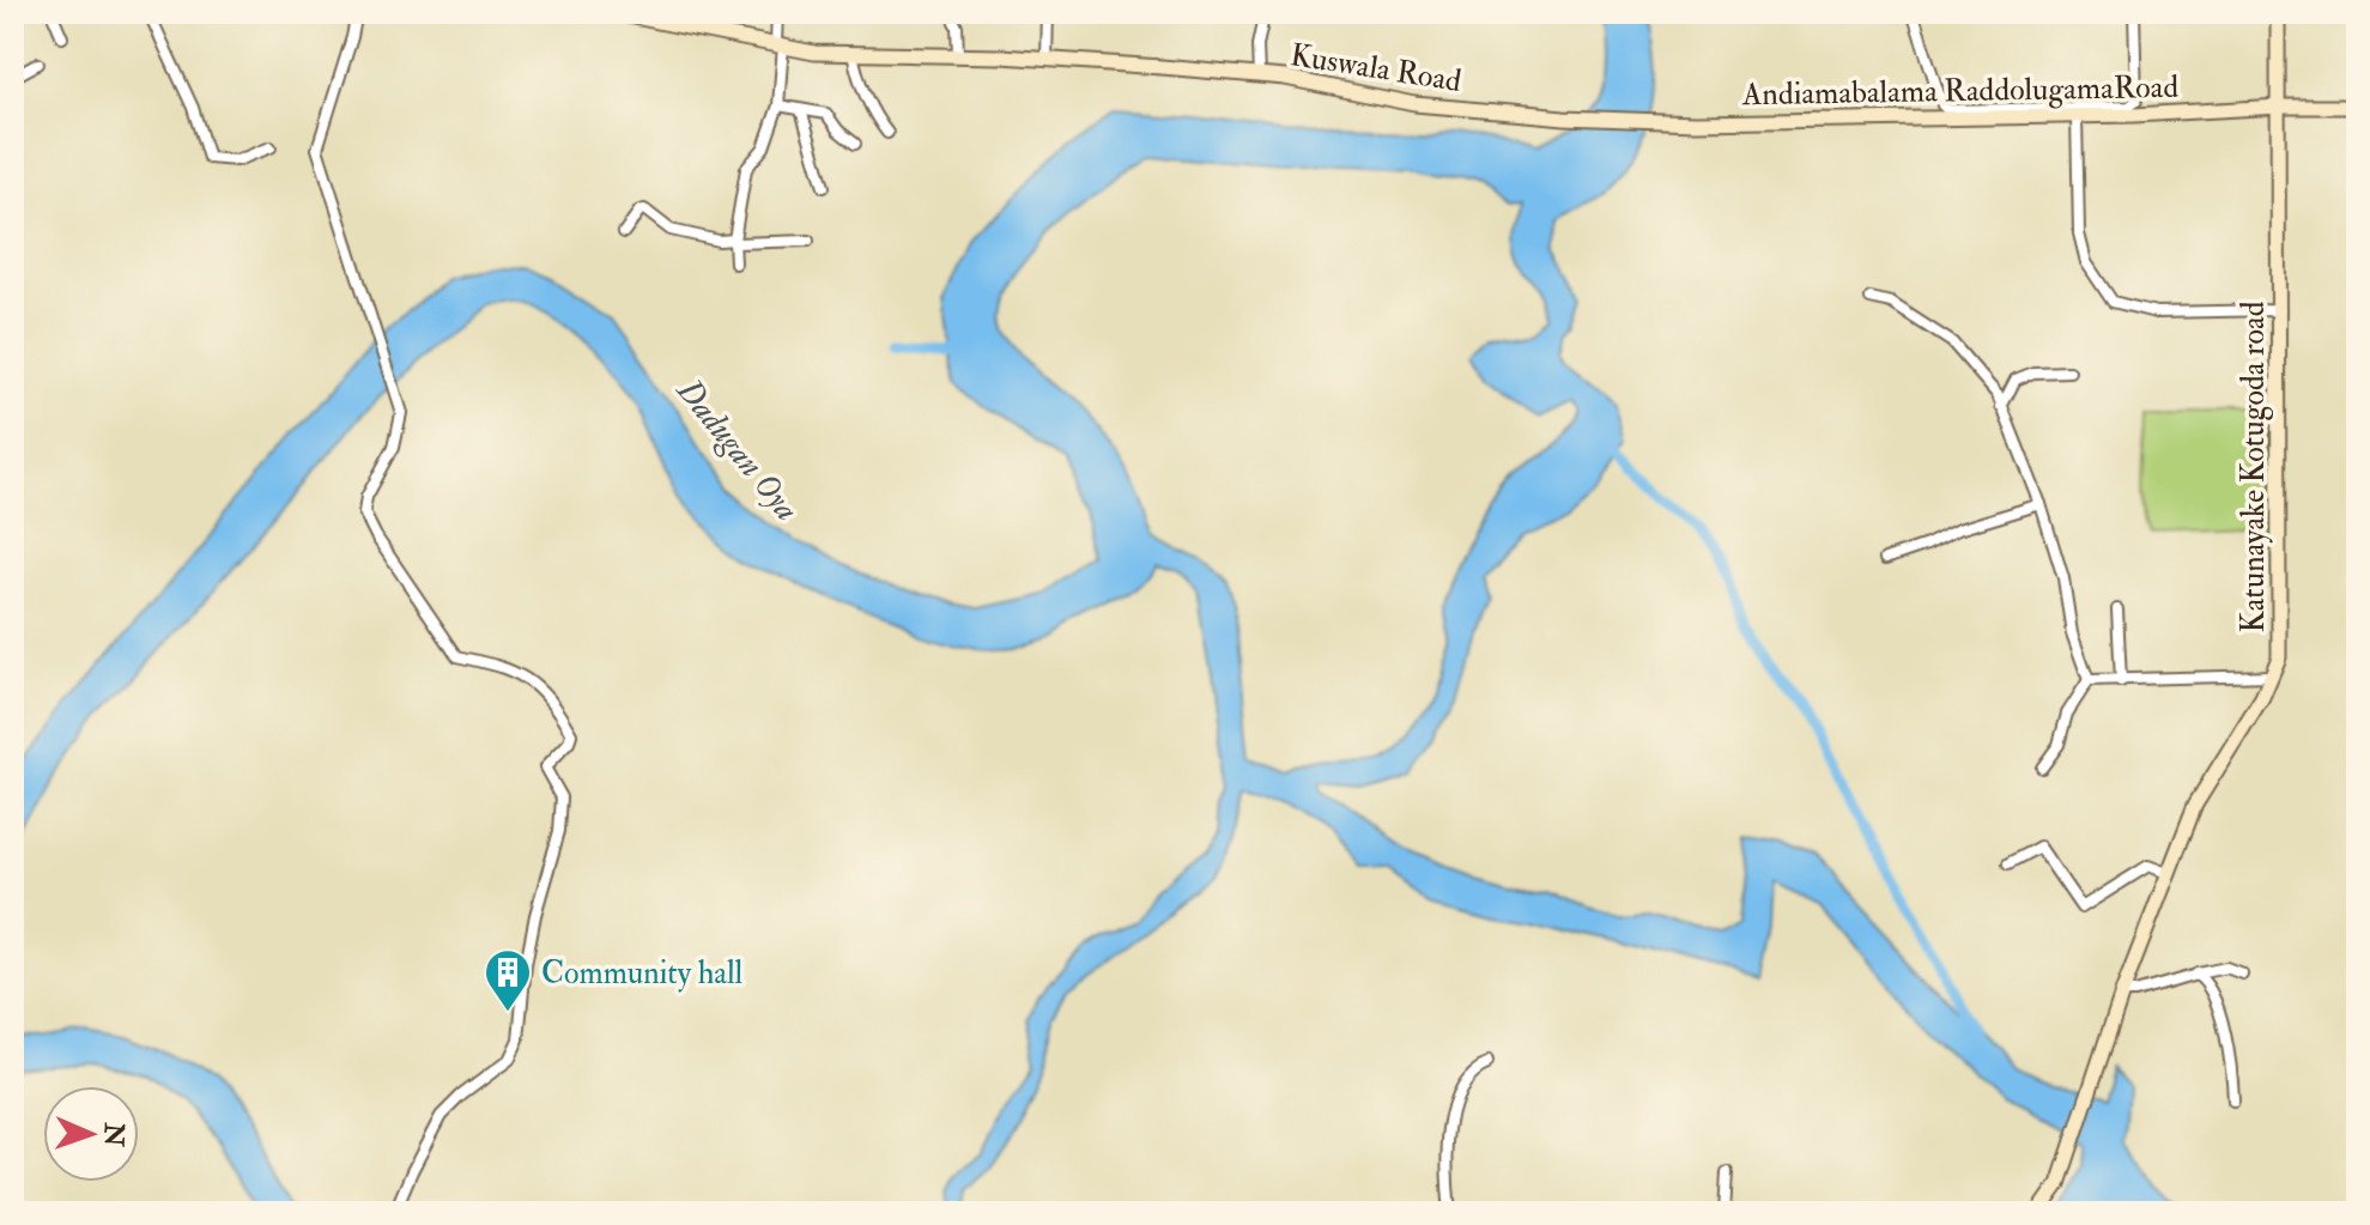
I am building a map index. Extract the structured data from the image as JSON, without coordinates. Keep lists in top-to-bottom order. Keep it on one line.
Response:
{"streets":{"street":["Kuswala Road","Andiamabalama RaddolugamaRoad","Katunayake Kotugoda road"]},"crossings":[["Kuswala Road","Andiamabalama RaddolugamaRoad"],["Andiamabalama RaddolugamaRoad","Katunayake Kotugoda road"]],"water":["Dadugan Oya"],"places":{"building":["Community hall"]},"north":"right"}
